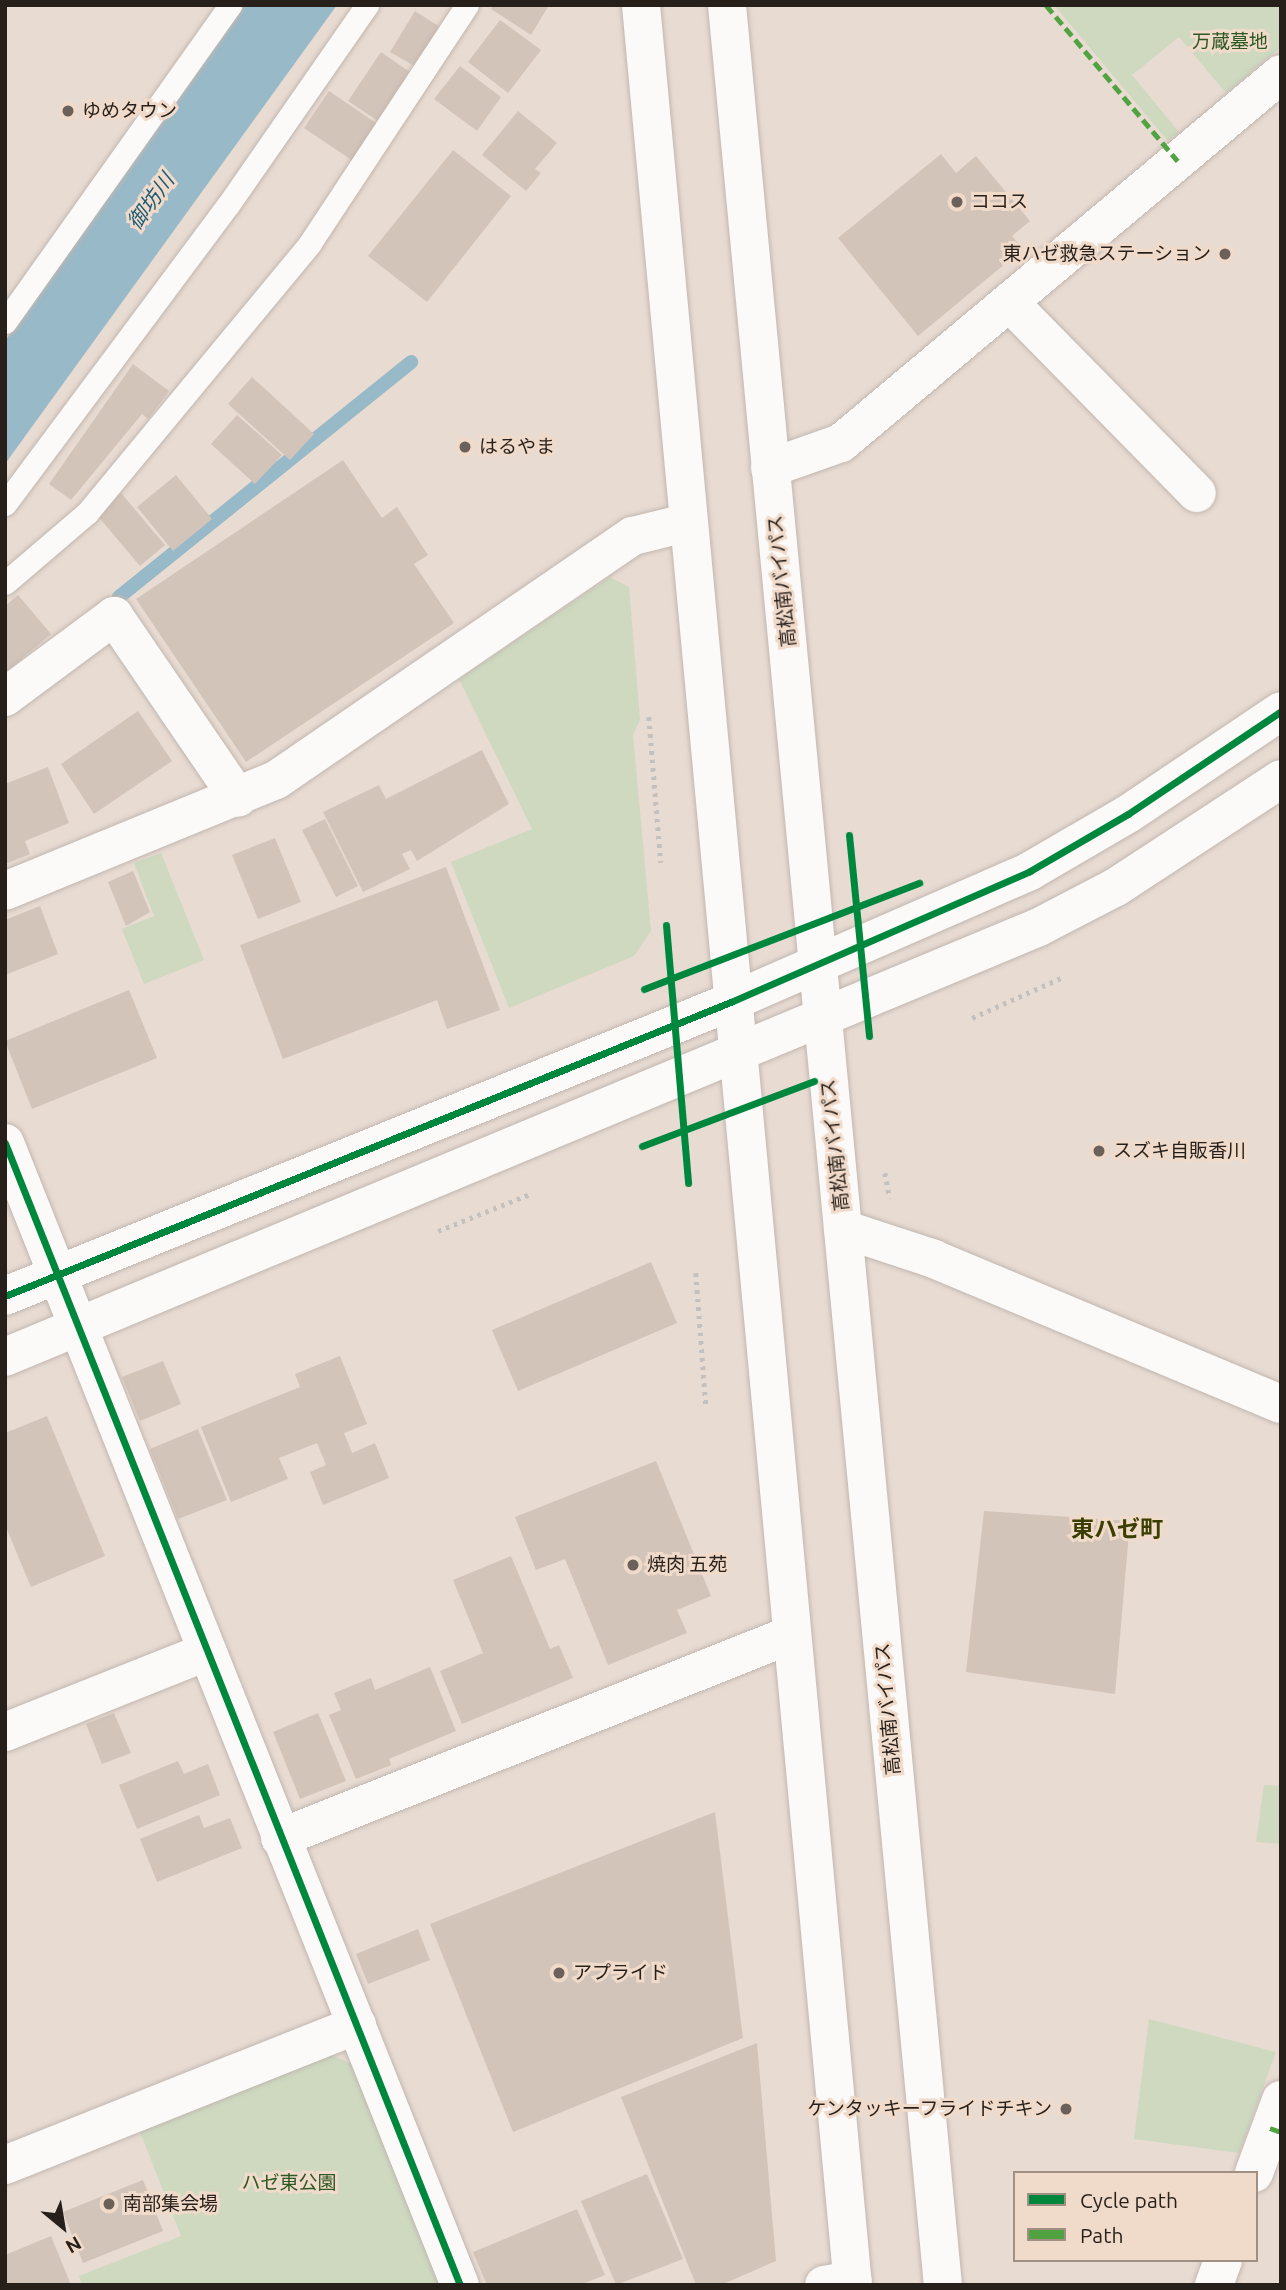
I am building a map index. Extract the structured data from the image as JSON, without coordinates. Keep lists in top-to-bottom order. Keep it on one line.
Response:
{"streets":{"main road":["高松南バイパス"]},"districts":["東ハゼ町"],"water":["御坊川"],"parks":["万蔵墓地","ハゼ東公園"],"places":["ゆめタウン","ココス","東ハゼ救急ステーション","はるやま","スズキ自販香川","焼肉 五苑","アプライド","ケンタッキーフライドチキン","南部集会場"],"legend":["Cycle path","Path"],"north":"bottom right"}
